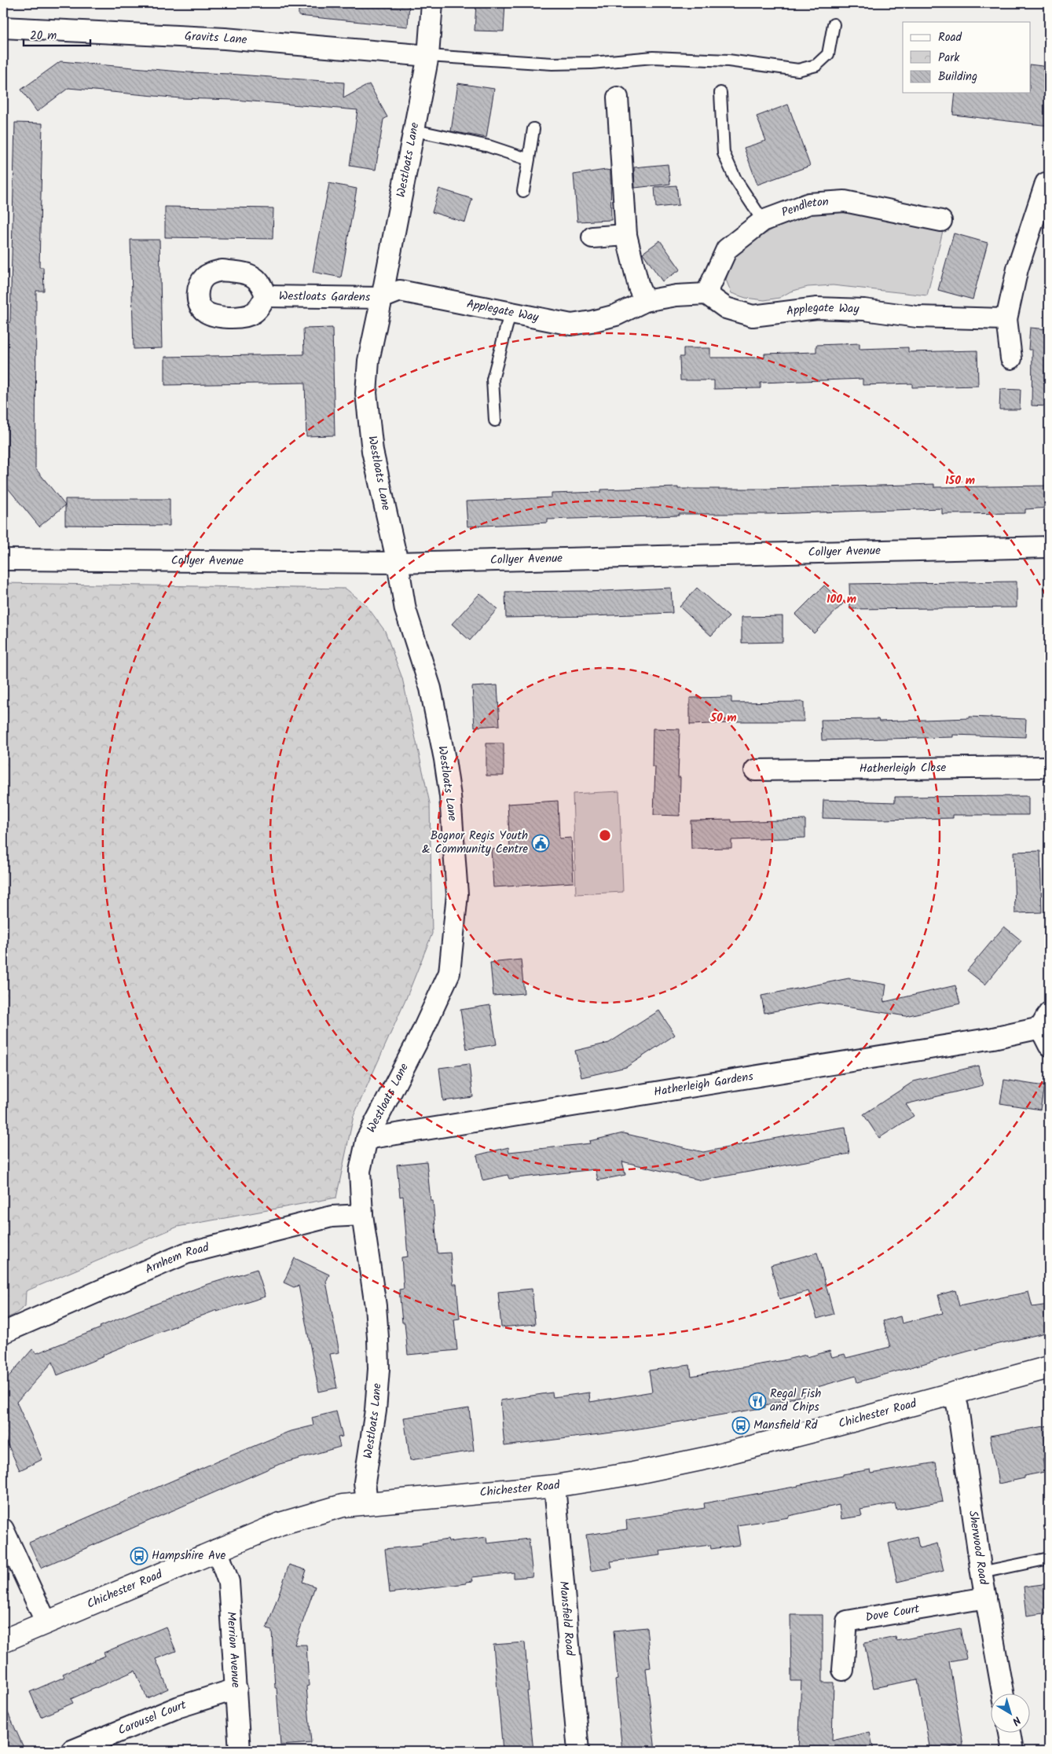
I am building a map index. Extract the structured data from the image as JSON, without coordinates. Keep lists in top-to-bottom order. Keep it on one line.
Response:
{"streets":{"main road":["Chichester Road"],"street":["Gravits Lane","Westloats Lane","Pendleton","Westloats Gardens","Applegate Way","Collyer Avenue","Hatherleigh Close","Hatherleigh Gardens","Arnhem Road","Sherwood Road","Dove Court","Mansfield Road","Merrion Avenue","Carousel Court"]},"crossings":[["Gravits Lane","Westloats Lane"],["Westloats Lane","Westloats Gardens"],["Westloats Lane","Applegate Way"],["Westloats Lane","Collyer Avenue"],["Westloats Lane","Hatherleigh Gardens"],["Westloats Lane","Arnhem Road"],["Westloats Lane","Chichester Road"],["Pendleton","Applegate Way"],["Westloats Gardens","Applegate Way"],["Chichester Road","Sherwood Road"],["Chichester Road","Mansfield Road"],["Chichester Road","Merrion Avenue"],["Sherwood Road","Dove Court"],["Merrion Avenue","Carousel Court"]],"places":{"public building":["Bognor Regis Youth & Community Centre"],"restaurant":["Regal Fish and Chips"],"bus stop":["Mansfield Rd","Hampshire Ave"]},"legend":["Road","Park","Building"],"scale_bar":"20 m","north":"bottom right","rings":["150 m","100 m","50 m"]}
